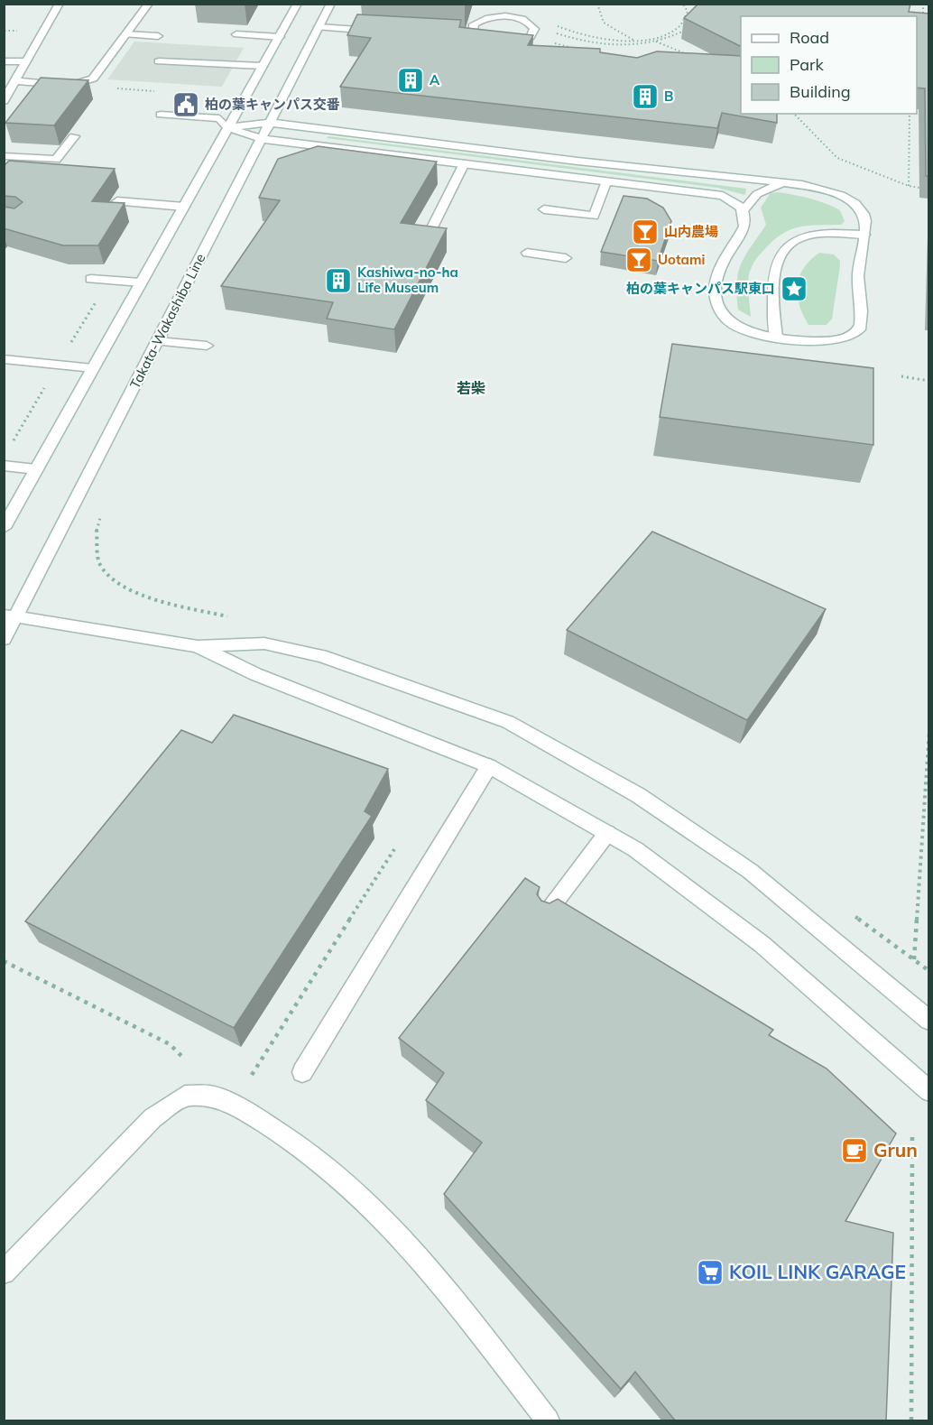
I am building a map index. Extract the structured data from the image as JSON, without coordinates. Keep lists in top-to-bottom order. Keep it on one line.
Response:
{"streets":{"street":["Takata-Wakashiba Line"]},"districts":["若柴"],"places":{"building":["A","B","Kashiwa-no-ha Life Museum"],"public building":["柏の葉キャンパス交番"],"bar":["山内農場","Uotami"],"place":["柏の葉キャンパス駅東口"],"cafe":["Grun"],"supermarket":["KOIL LINK GARAGE"]},"legend":["Road","Park","Building"]}
